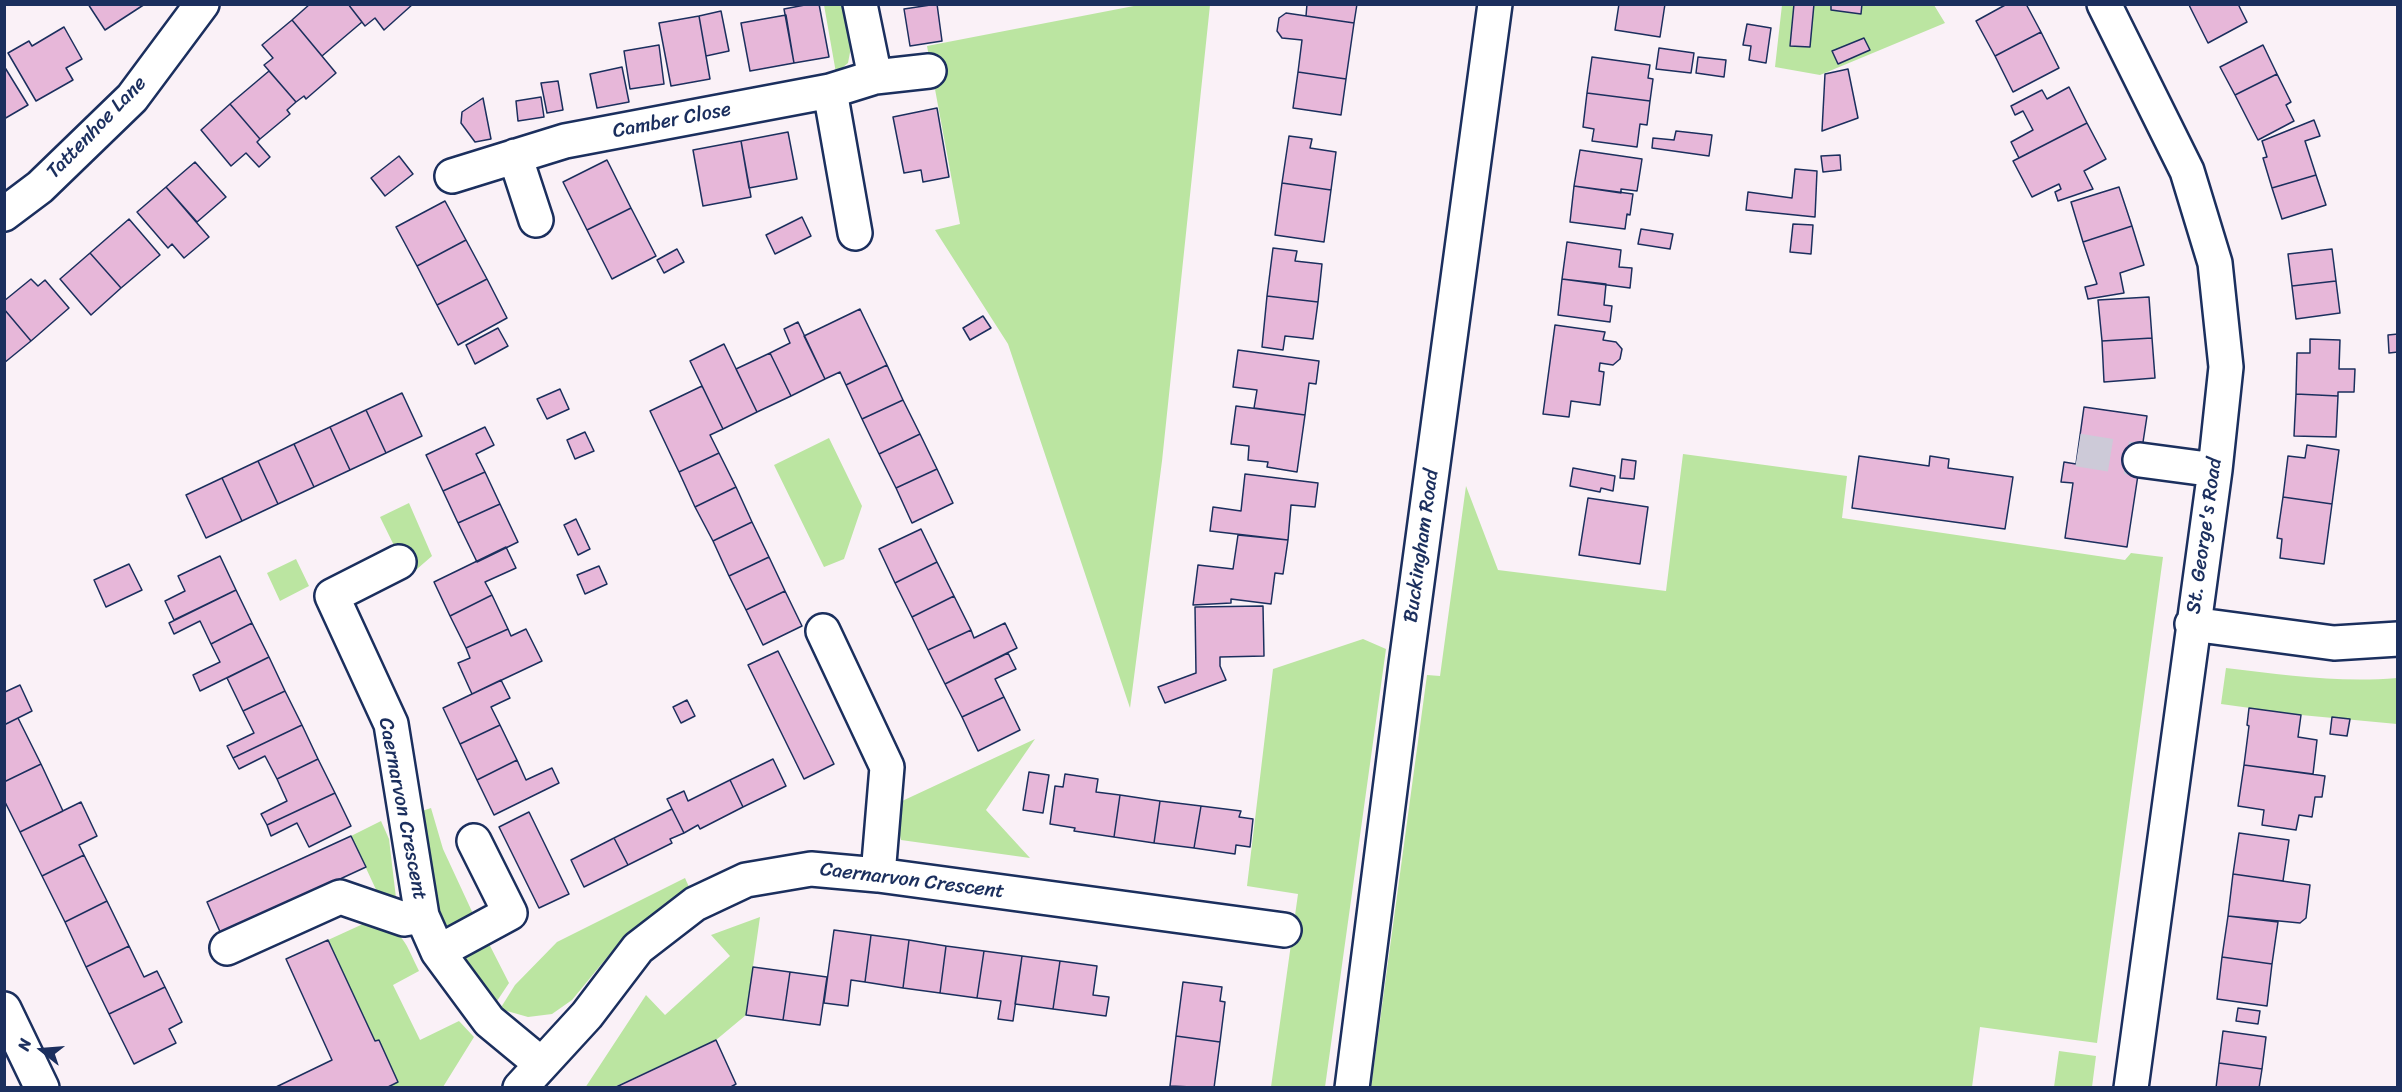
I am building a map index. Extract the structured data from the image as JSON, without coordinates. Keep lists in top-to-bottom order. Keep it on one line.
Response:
{"streets":{"street":["Camber Close","Tattenhoe Lane","St. George's Road","Buckingham Road","Caernarvon Crescent"]},"north":"left"}
